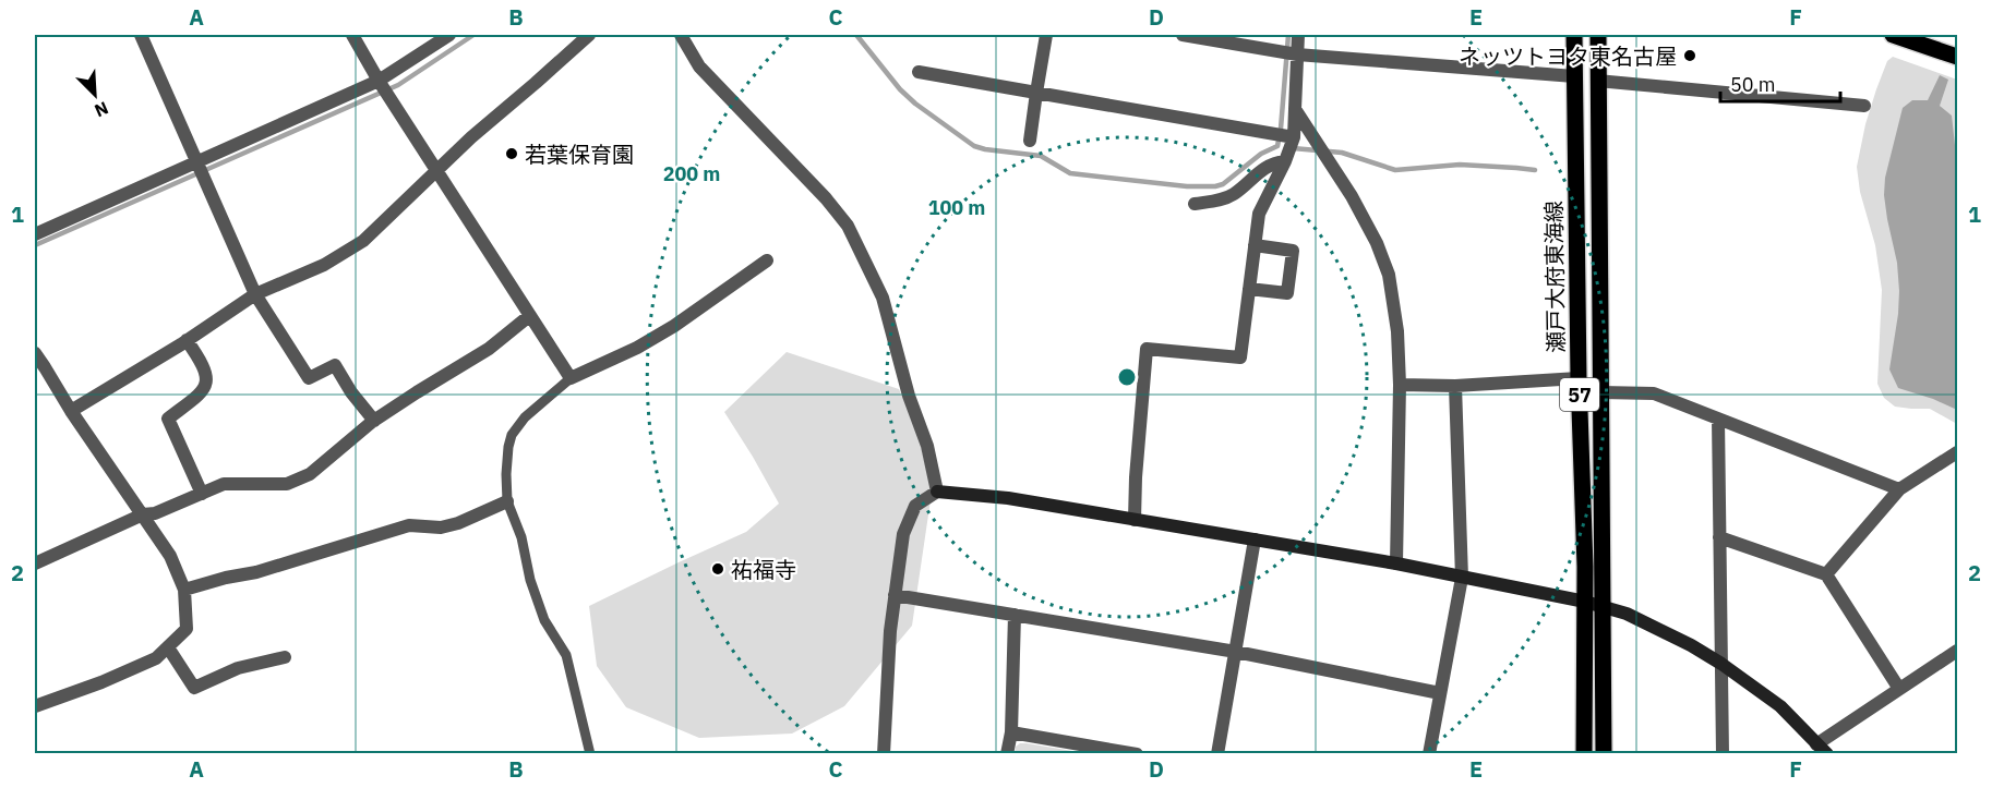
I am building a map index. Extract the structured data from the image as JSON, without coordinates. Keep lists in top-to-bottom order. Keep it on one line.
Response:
{"streets":{"main road":["瀬戸大府東海線","57"]},"places":["ネッツトヨタ東名古屋","若葉保育園","祐福寺"],"scale_bar":"50 m","north":"bottom right","grid":{"columns":["A","B","C","D","E","F"],"rows":["1","2"]},"rings":["200 m","100 m"]}
